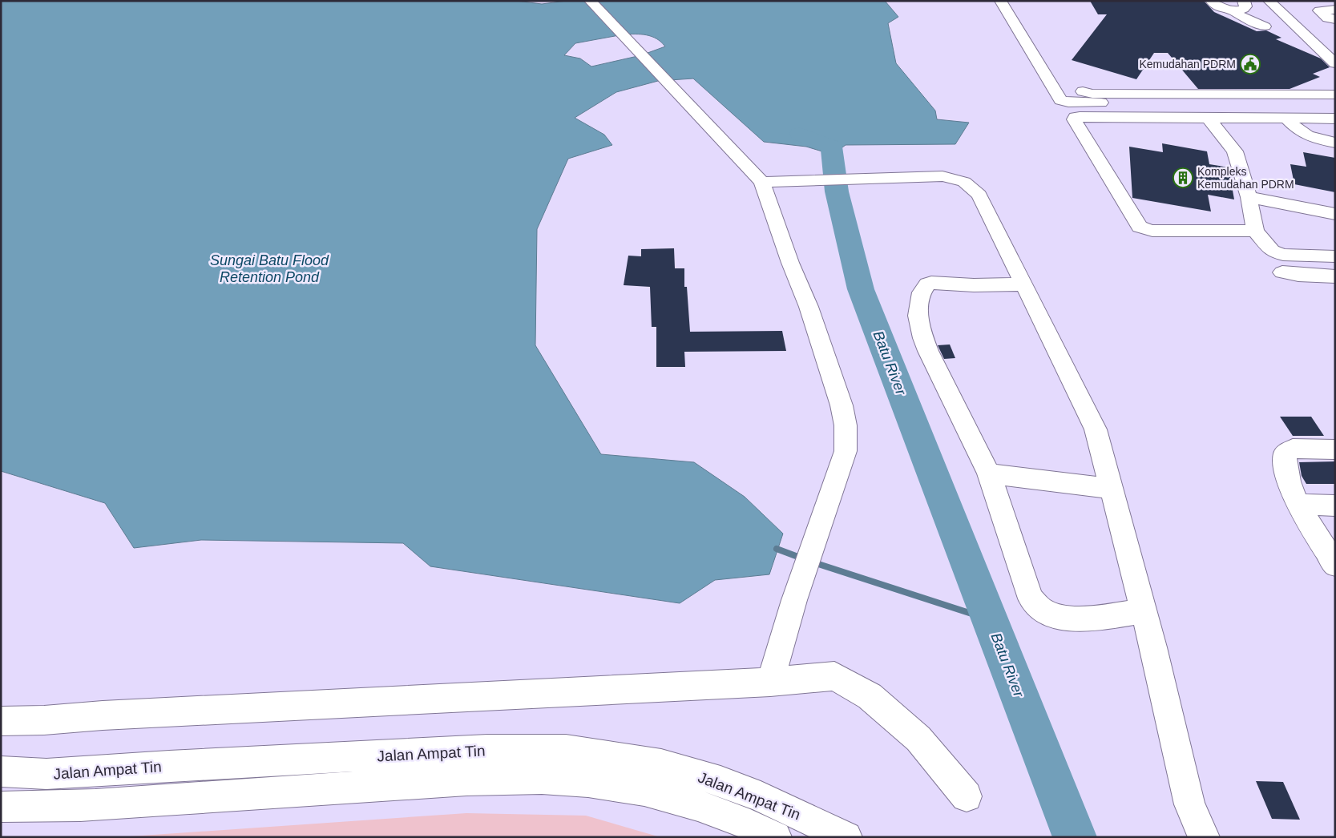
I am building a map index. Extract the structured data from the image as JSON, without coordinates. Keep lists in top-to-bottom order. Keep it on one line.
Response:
{"streets":{"street":["Jalan Ampat Tin"]},"water":["Sungai Batu Flood Retention Pond","Batu River"],"places":{"public building":["Kemudahan PDRM"],"building":["Kompleks Kemudahan PDRM"]}}
